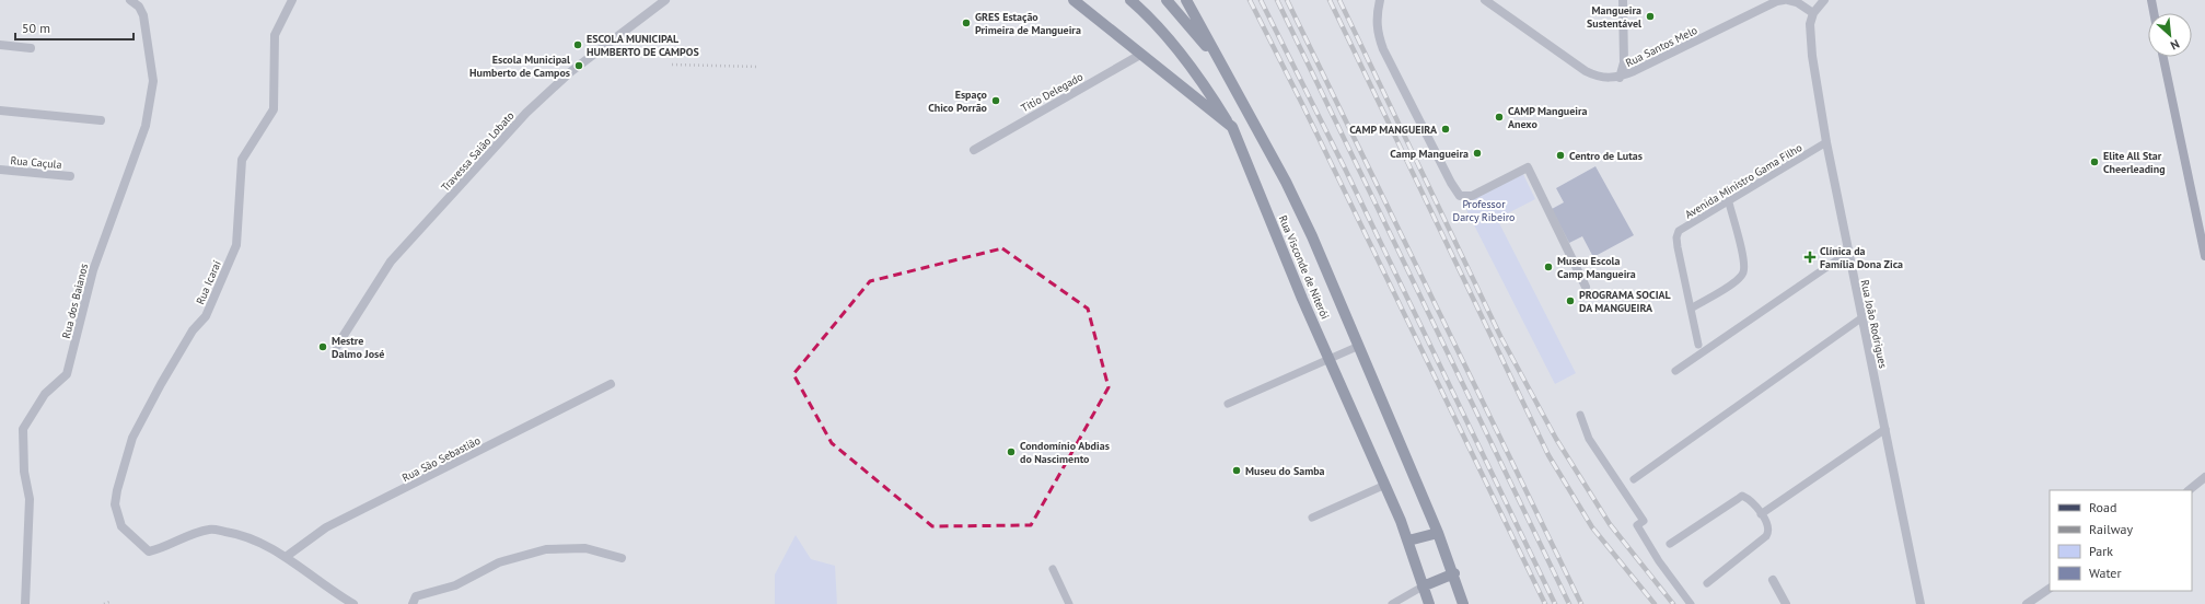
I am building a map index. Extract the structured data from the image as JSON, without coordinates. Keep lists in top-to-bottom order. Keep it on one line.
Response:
{"streets":{"main road":["Rua Visconde de Niterói"],"street":["Rua Santos Melo","Titio Delegado","Travessa Saião Lobato","Rua Caçula","Rua Icaraí","Rua dos Baianos","Rua João Rodrigues","Rua São Sebastião"],"lane":["Avenida Ministro Gama Filho"]},"crossings":[["Titio Delegado","Rua Visconde de Niterói"],["Avenida Ministro Gama Filho","Rua João Rodrigues"],["Rua Icaraí","Rua São Sebastião"]],"parks":["Professor Darcy Ribeiro"],"places":{"other":["Mangueira Sustentável","GRES Estação Primeira de Mangueira","ESCOLA MUNICIPAL HUMBERTO DE CAMPOS","Escola Municipal Humberto de Campos","Espaço Chico Porrão","CAMP Mangueira Anexo","CAMP MANGUEIRA","Camp Mangueira","Centro de Lutas","Elite All Star Cheerleading","Museu Escola Camp Mangueira","PROGRAMA SOCIAL DA MANGUEIRA","Mestre Dalmo José","Condomínio Abdias do Nascimento","Museu do Samba"],"health":["Clínica da Família Dona Zica"]},"legend":["Road","Railway","Park","Water"],"scale_bar":"50 m","north":"bottom right"}
